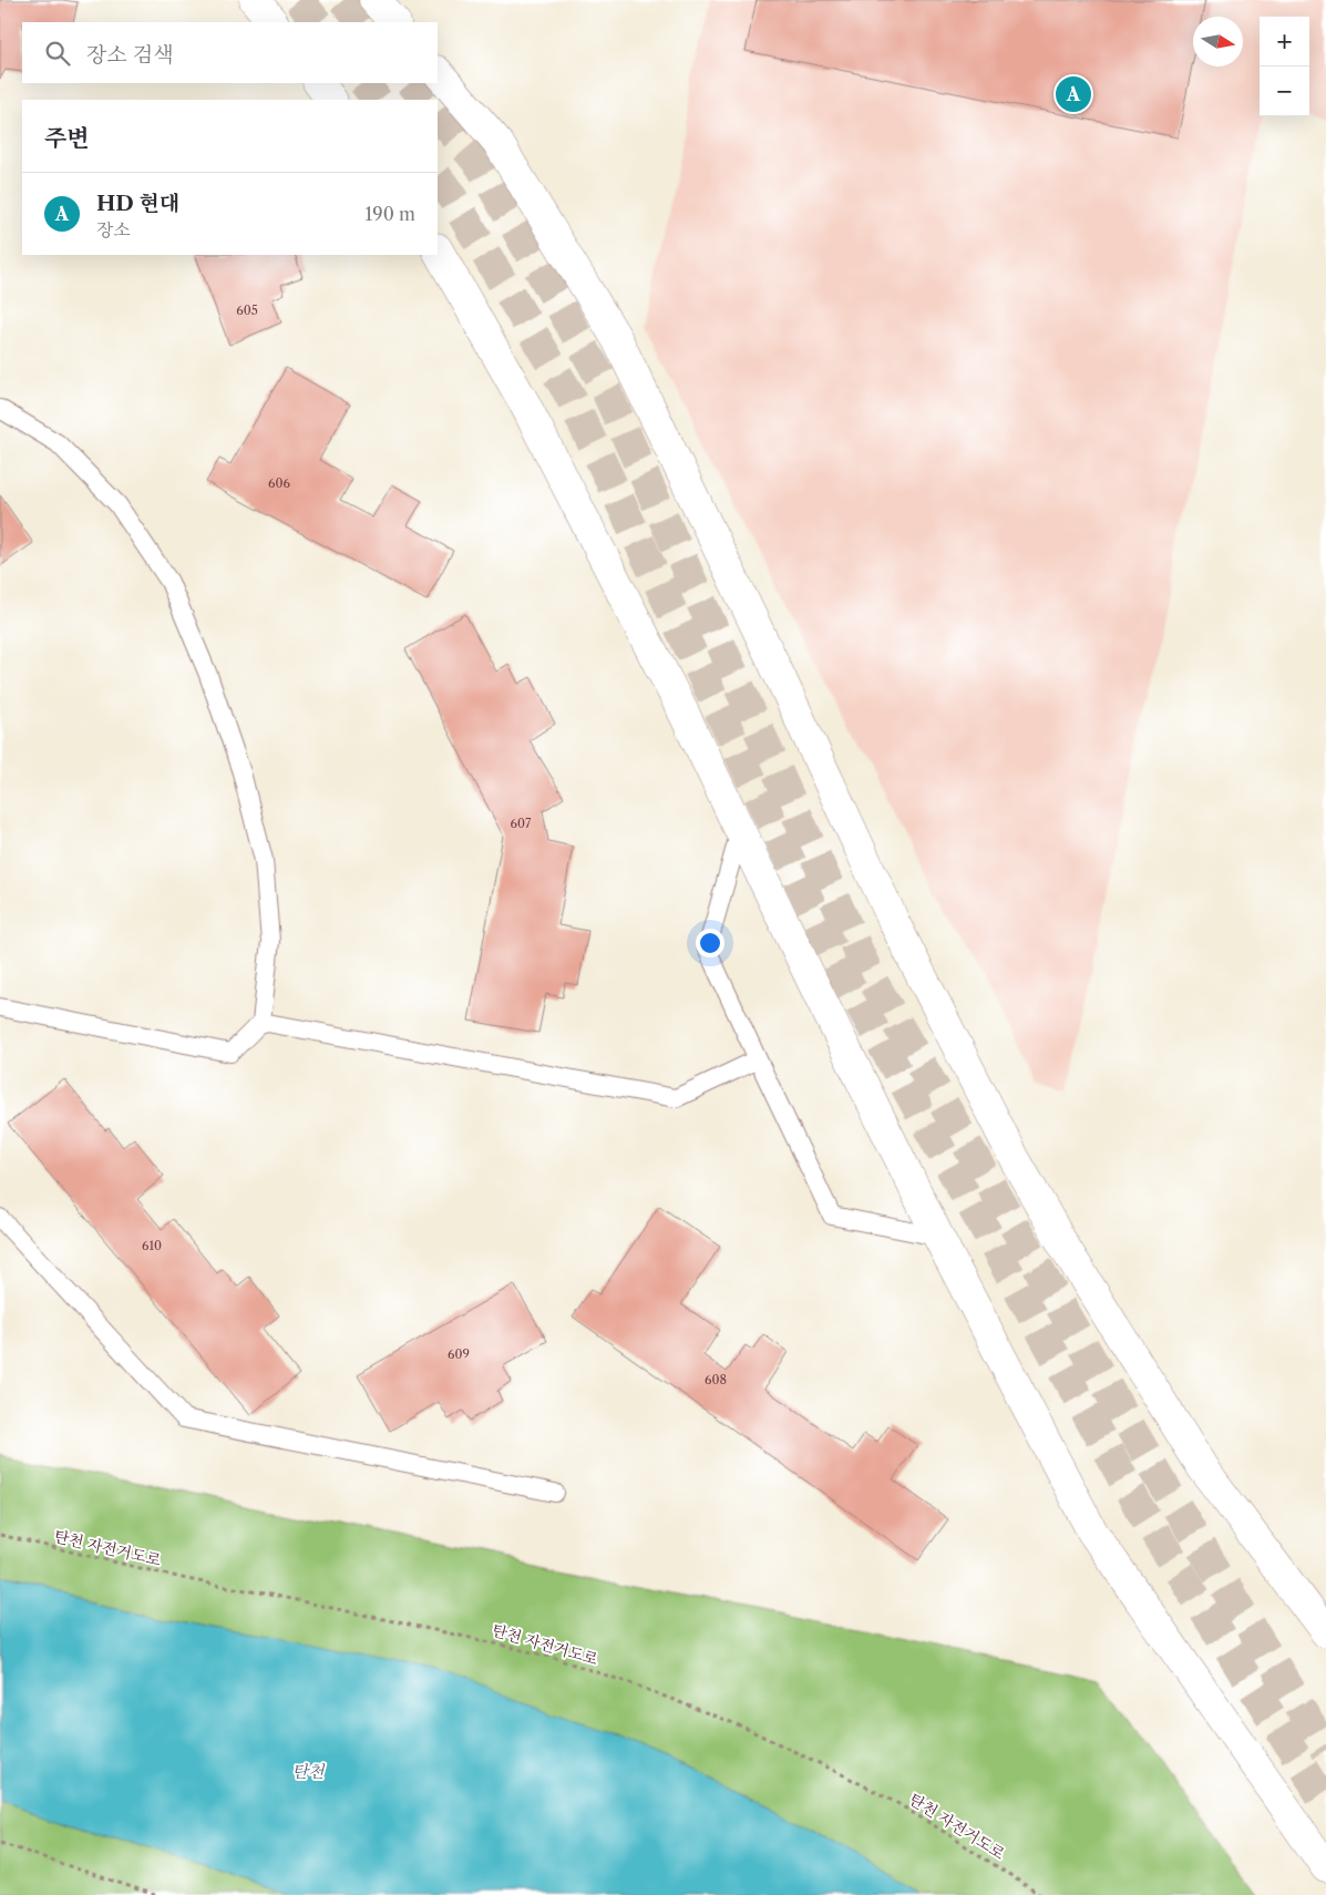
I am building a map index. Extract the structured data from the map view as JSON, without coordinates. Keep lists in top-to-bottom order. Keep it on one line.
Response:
{"streets":{"path":["탄천 자전거도로"]},"water":["탄천"],"house_numbers":["605","606","607","610","609","608"],"north":"right","page":{"map_buttons":["+","−"],"search":"장소 검색","pins":"A","heading":"주변","list":[{"mark":"A","name":"HD 현대","note":"장소","value":"190 m"}]}}
